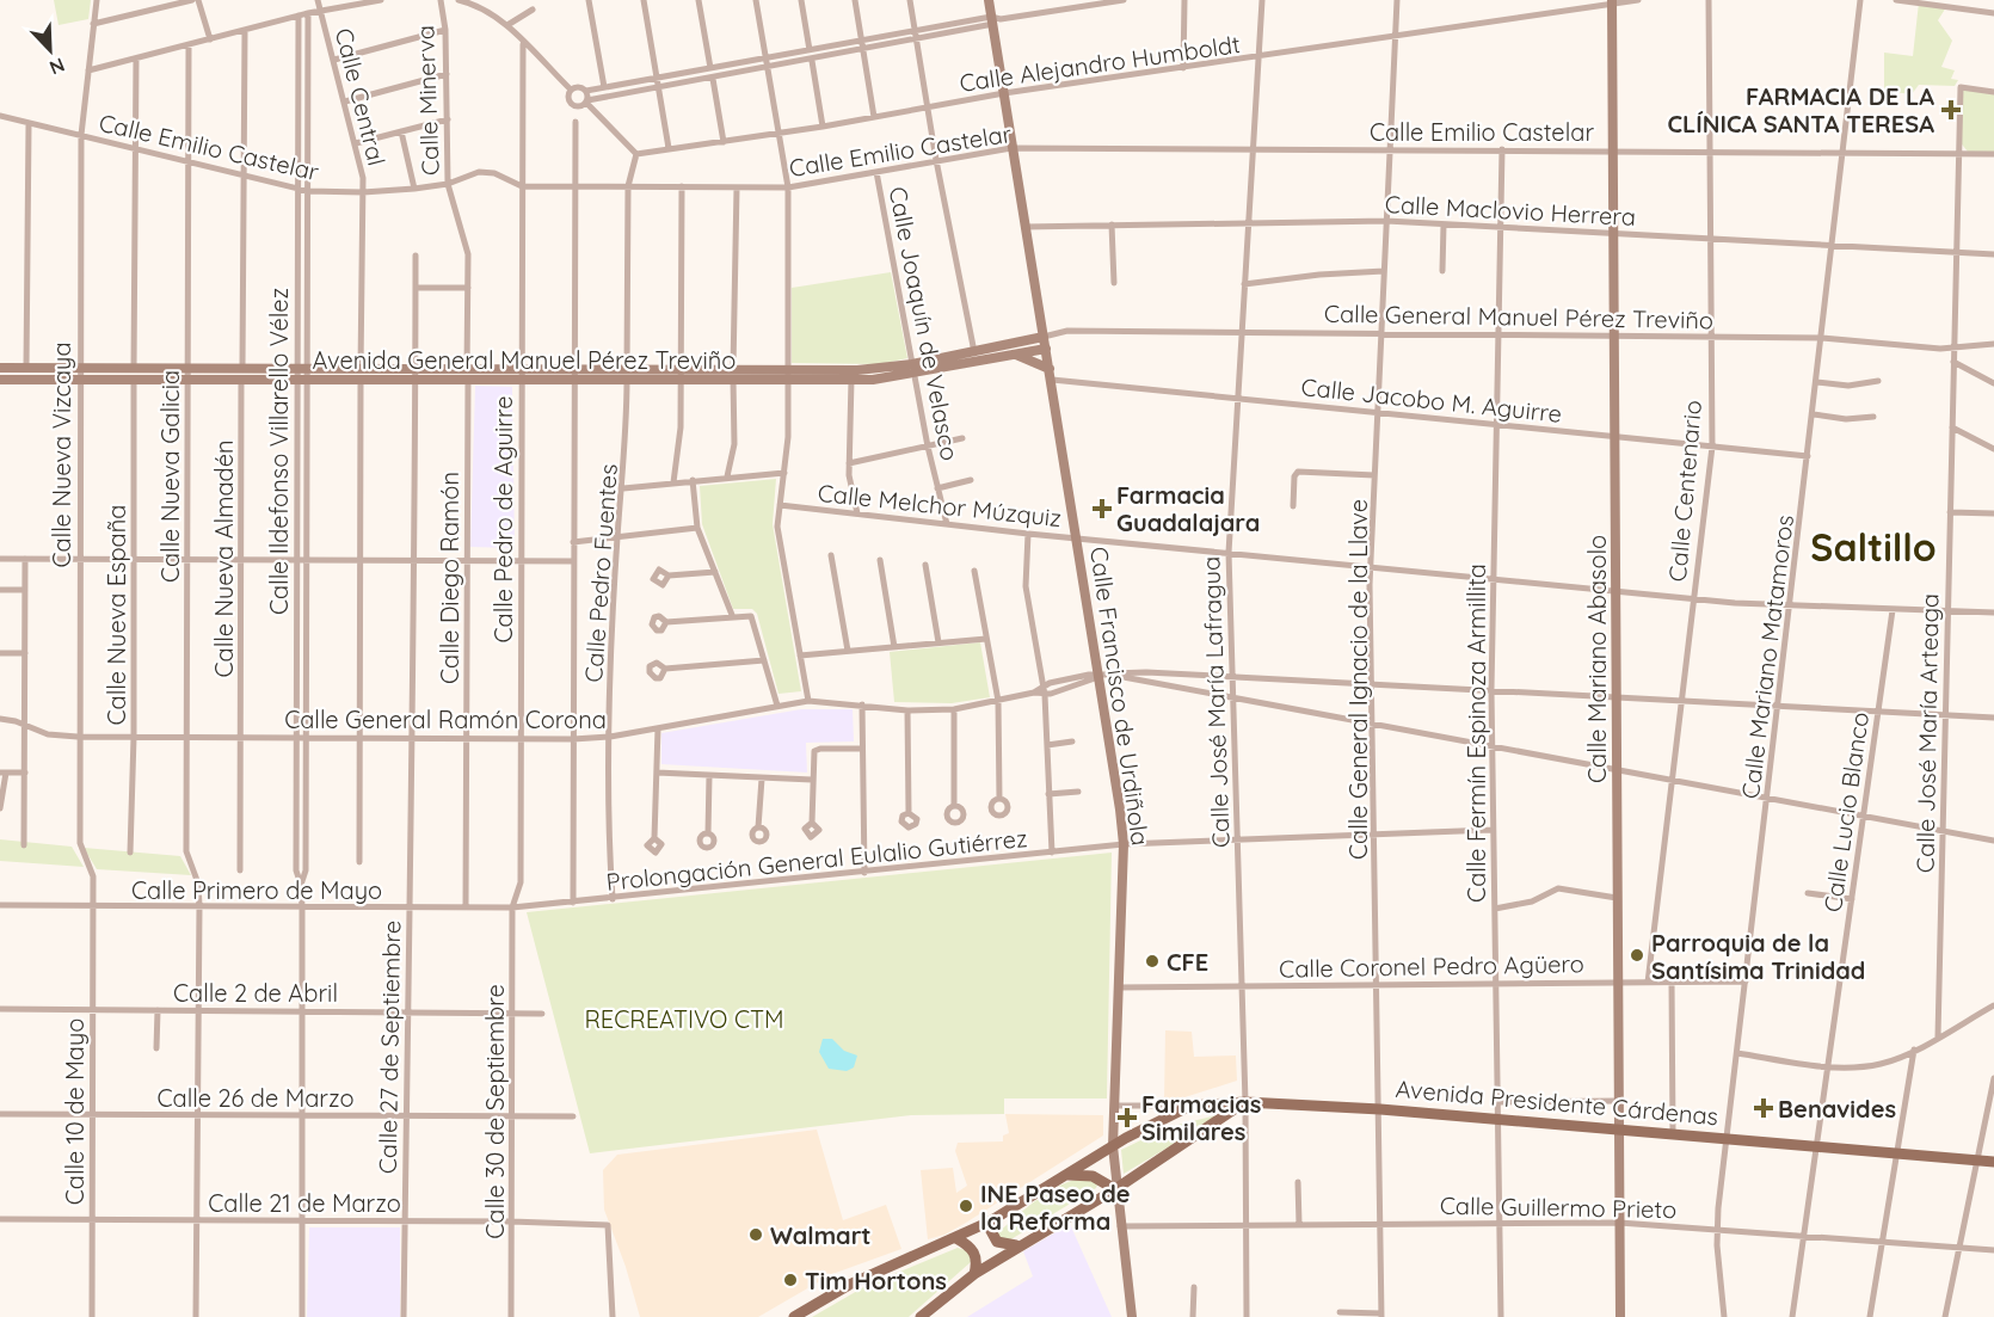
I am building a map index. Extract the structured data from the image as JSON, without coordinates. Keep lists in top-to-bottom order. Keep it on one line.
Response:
{"streets":{"main road":["Avenida General Manuel Pérez Treviño","Calle Mariano Abasolo","Calle Francisco de Urdiñola","Avenida Presidente Cárdenas"],"street":["Calle Alejandro Humboldt","Calle Central","Calle Minerva","Calle Emilio Castelar","Calle Maclovio Herrera","Calle General Manuel Pérez Treviño","Calle Joaquín de Velasco","Calle Jacobo M. Aguirre","Calle Ildefonso Villarello Vélez","Calle Nueva Vizcaya","Calle Nueva Galicia","Calle Centenario","Calle Melchor Múzquiz","Calle Pedro de Aguirre","Calle Nueva Almadén","Calle Pedro Fuentes","Calle Diego Ramón","Calle Nueva España","Calle Mariano Matamoros","Calle General Ignacio de la Llave","Calle José María Lafragua","Calle General Ramón Corona","Calle Fermín Espinoza Armillita","Calle José María Arteaga","Calle Lucio Blanco","Prolongación General Eulalio Gutiérrez","Calle Primero de Mayo","Calle Coronel Pedro Agüero","Calle 2 de Abril","Calle 27 de Septiembre","Calle 26 de Marzo","Calle 10 de Mayo","Calle 30 de Septiembre","Calle 21 de Marzo","Calle Guillermo Prieto"]},"crossings":[["Calle Alejandro Humboldt","Calle Pedro Fuentes"],["Calle Alejandro Humboldt","Calle Mariano Abasolo"],["Calle Alejandro Humboldt","Calle General Ignacio de la Llave"],["Calle Alejandro Humboldt","Calle Francisco de Urdiñola"],["Calle Alejandro Humboldt","Calle José María Lafragua"],["Calle Central","Calle Emilio Castelar"],["Calle Central","Avenida General Manuel Pérez Treviño"],["Calle Central","Calle General Ramón Corona"],["Calle Minerva","Calle Emilio Castelar"],["Calle Minerva","Avenida General Manuel Pérez Treviño"],["Calle Minerva","Calle Diego Ramón"],["Calle Emilio Castelar","Calle Joaquín de Velasco"],["Calle Emilio Castelar","Calle Ildefonso Villarello Vélez"],["Calle Emilio Castelar","Calle Nueva Vizcaya"],["Calle Emilio Castelar","Calle Nueva Galicia"],["Calle Emilio Castelar","Calle Centenario"],["Calle Emilio Castelar","Calle Pedro de Aguirre"],["Calle Emilio Castelar","Calle Nueva Almadén"],["Calle Emilio Castelar","Calle Pedro Fuentes"],["Calle Emilio Castelar","Calle Nueva España"],["Calle Emilio Castelar","Calle Mariano Matamoros"],["Calle Emilio Castelar","Calle Mariano Abasolo"],["Calle Emilio Castelar","Calle General Ignacio de la Llave"],["Calle Emilio Castelar","Calle Francisco de Urdiñola"],["Calle Emilio Castelar","Calle José María Lafragua"],["Calle Emilio Castelar","Calle Fermín Espinoza Armillita"],["Calle Emilio Castelar","Calle José María Arteaga"],["Calle Maclovio Herrera","Calle Centenario"],["Calle Maclovio Herrera","Calle Mariano Matamoros"],["Calle Maclovio Herrera","Calle Mariano Abasolo"],["Calle Maclovio Herrera","Calle General Ignacio de la Llave"],["Calle Maclovio Herrera","Calle Francisco de Urdiñola"],["Calle Maclovio Herrera","Calle José María Lafragua"],["Calle Maclovio Herrera","Calle Fermín Espinoza Armillita"],["Calle Maclovio Herrera","Calle José María Arteaga"],["Calle General Manuel Pérez Treviño","Avenida General Manuel Pérez Treviño"],["Calle General Manuel Pérez Treviño","Calle Centenario"],["Calle General Manuel Pérez Treviño","Calle Mariano Matamoros"],["Calle General Manuel Pérez Treviño","Calle Mariano Abasolo"],["Calle General Manuel Pérez Treviño","Calle General Ignacio de la Llave"],["Calle General Manuel Pérez Treviño","Calle Francisco de Urdiñola"],["Calle General Manuel Pérez Treviño","Calle José María Lafragua"],["Calle General Manuel Pérez Treviño","Calle Fermín Espinoza Armillita"],["Calle General Manuel Pérez Treviño","Calle José María Arteaga"],["Calle Joaquín de Velasco","Avenida General Manuel Pérez Treviño"],["Calle Joaquín de Velasco","Calle Melchor Múzquiz"],["Avenida General Manuel Pérez Treviño","Calle Ildefonso Villarello Vélez"],["Avenida General Manuel Pérez Treviño","Calle Nueva Vizcaya"],["Avenida General Manuel Pérez Treviño","Calle Nueva Galicia"],["Avenida General Manuel Pérez Treviño","Calle Pedro de Aguirre"],["Avenida General Manuel Pérez Treviño","Calle Nueva Almadén"],["Avenida General Manuel Pérez Treviño","Calle Pedro Fuentes"],["Avenida General Manuel Pérez Treviño","Calle Diego Ramón"],["Avenida General Manuel Pérez Treviño","Calle Nueva España"],["Avenida General Manuel Pérez Treviño","Calle Francisco de Urdiñola"],["Avenida General Manuel Pérez Treviño","Calle 27 de Septiembre"],["Calle Jacobo M. Aguirre","Calle Centenario"],["Calle Jacobo M. Aguirre","Calle Mariano Matamoros"],["Calle Jacobo M. Aguirre","Calle Mariano Abasolo"],["Calle Jacobo M. Aguirre","Calle General Ignacio de la Llave"],["Calle Jacobo M. Aguirre","Calle Francisco de Urdiñola"],["Calle Jacobo M. Aguirre","Calle José María Lafragua"],["Calle Jacobo M. Aguirre","Calle Fermín Espinoza Armillita"],["Calle Ildefonso Villarello Vélez","Calle General Ramón Corona"],["Calle Ildefonso Villarello Vélez","Calle Primero de Mayo"],["Calle Ildefonso Villarello Vélez","Calle 2 de Abril"],["Calle Ildefonso Villarello Vélez","Calle 26 de Marzo"],["Calle Ildefonso Villarello Vélez","Calle 21 de Marzo"],["Calle Nueva Vizcaya","Calle General Ramón Corona"],["Calle Nueva Vizcaya","Calle Primero de Mayo"],["Calle Nueva Vizcaya","Calle 10 de Mayo"],["Calle Nueva Galicia","Calle General Ramón Corona"],["Calle Nueva Galicia","Calle Primero de Mayo"],["Calle Nueva Galicia","Calle 2 de Abril"],["Calle Nueva Galicia","Calle 26 de Marzo"],["Calle Nueva Galicia","Calle 21 de Marzo"],["Calle Centenario","Calle Melchor Múzquiz"],["Calle Centenario","Calle General Ramón Corona"],["Calle Centenario","Calle Coronel Pedro Agüero"],["Calle Melchor Múzquiz","Calle Mariano Matamoros"],["Calle Melchor Múzquiz","Calle Mariano Abasolo"],["Calle Melchor Múzquiz","Calle General Ignacio de la Llave"],["Calle Melchor Múzquiz","Calle Francisco de Urdiñola"],["Calle Melchor Múzquiz","Calle José María Lafragua"],["Calle Melchor Múzquiz","Calle Fermín Espinoza Armillita"],["Calle Melchor Múzquiz","Calle José María Arteaga"],["Calle Melchor Múzquiz","Calle Lucio Blanco"],["Calle Pedro de Aguirre","Calle General Ramón Corona"],["Calle Pedro de Aguirre","Prolongación General Eulalio Gutiérrez"],["Calle Pedro de Aguirre","Calle Primero de Mayo"],["Calle Pedro de Aguirre","Calle 30 de Septiembre"],["Calle Nueva Almadén","Calle General Ramón Corona"],["Calle Pedro Fuentes","Calle General Ramón Corona"],["Calle Pedro Fuentes","Prolongación General Eulalio Gutiérrez"],["Calle Diego Ramón","Calle General Ramón Corona"],["Calle Diego Ramón","Calle Primero de Mayo"],["Calle Nueva España","Calle General Ramón Corona"],["Calle Mariano Matamoros","Calle General Ramón Corona"],["Calle Mariano Matamoros","Calle Coronel Pedro Agüero"],["Calle Mariano Matamoros","Avenida Presidente Cárdenas"],["Calle Mariano Matamoros","Calle Guillermo Prieto"],["Calle Mariano Abasolo","Calle General Ramón Corona"],["Calle Mariano Abasolo","Calle Coronel Pedro Agüero"],["Calle Mariano Abasolo","Avenida Presidente Cárdenas"],["Calle Mariano Abasolo","Calle Guillermo Prieto"],["Calle General Ignacio de la Llave","Calle General Ramón Corona"],["Calle General Ignacio de la Llave","Prolongación General Eulalio Gutiérrez"],["Calle General Ignacio de la Llave","Calle Coronel Pedro Agüero"],["Calle General Ignacio de la Llave","Avenida Presidente Cárdenas"],["Calle General Ignacio de la Llave","Calle Guillermo Prieto"],["Calle Francisco de Urdiñola","Calle General Ramón Corona"],["Calle Francisco de Urdiñola","Prolongación General Eulalio Gutiérrez"],["Calle Francisco de Urdiñola","Calle Coronel Pedro Agüero"],["Calle Francisco de Urdiñola","Avenida Presidente Cárdenas"],["Calle Francisco de Urdiñola","Calle Guillermo Prieto"],["Calle José María Lafragua","Calle General Ramón Corona"],["Calle José María Lafragua","Prolongación General Eulalio Gutiérrez"],["Calle José María Lafragua","Calle Coronel Pedro Agüero"],["Calle José María Lafragua","Avenida Presidente Cárdenas"],["Calle José María Lafragua","Calle Guillermo Prieto"],["Calle General Ramón Corona","Calle Fermín Espinoza Armillita"],["Calle General Ramón Corona","Calle José María Arteaga"],["Calle General Ramón Corona","Calle Lucio Blanco"],["Calle General Ramón Corona","Calle 27 de Septiembre"],["Calle Fermín Espinoza Armillita","Prolongación General Eulalio Gutiérrez"],["Calle Fermín Espinoza Armillita","Calle Coronel Pedro Agüero"],["Calle Fermín Espinoza Armillita","Avenida Presidente Cárdenas"],["Calle Fermín Espinoza Armillita","Calle Guillermo Prieto"],["Calle Lucio Blanco","Avenida Presidente Cárdenas"],["Calle Lucio Blanco","Calle Guillermo Prieto"],["Prolongación General Eulalio Gutiérrez","Calle Primero de Mayo"],["Prolongación General Eulalio Gutiérrez","Calle 30 de Septiembre"],["Calle Primero de Mayo","Calle 27 de Septiembre"],["Calle Primero de Mayo","Calle 10 de Mayo"],["Calle Primero de Mayo","Calle 30 de Septiembre"],["Calle 2 de Abril","Calle 27 de Septiembre"],["Calle 2 de Abril","Calle 10 de Mayo"],["Calle 2 de Abril","Calle 30 de Septiembre"],["Calle 27 de Septiembre","Calle 26 de Marzo"],["Calle 27 de Septiembre","Calle 21 de Marzo"],["Calle 26 de Marzo","Calle 10 de Mayo"],["Calle 26 de Marzo","Calle 30 de Septiembre"],["Calle 10 de Mayo","Calle 21 de Marzo"],["Calle 30 de Septiembre","Calle 21 de Marzo"]],"districts":["Saltillo"],"parks":["RECREATIVO CTM"],"places":{"health":["FARMACIA DE LA CLÍNICA SANTA TERESA","Farmacia Guadalajara","Benavides","Farmacias Similares"],"other":["Parroquia de la Santísima Trinidad","CFE","INE Paseo de la Reforma","Walmart","Tim Hortons"]},"north":"bottom right"}
